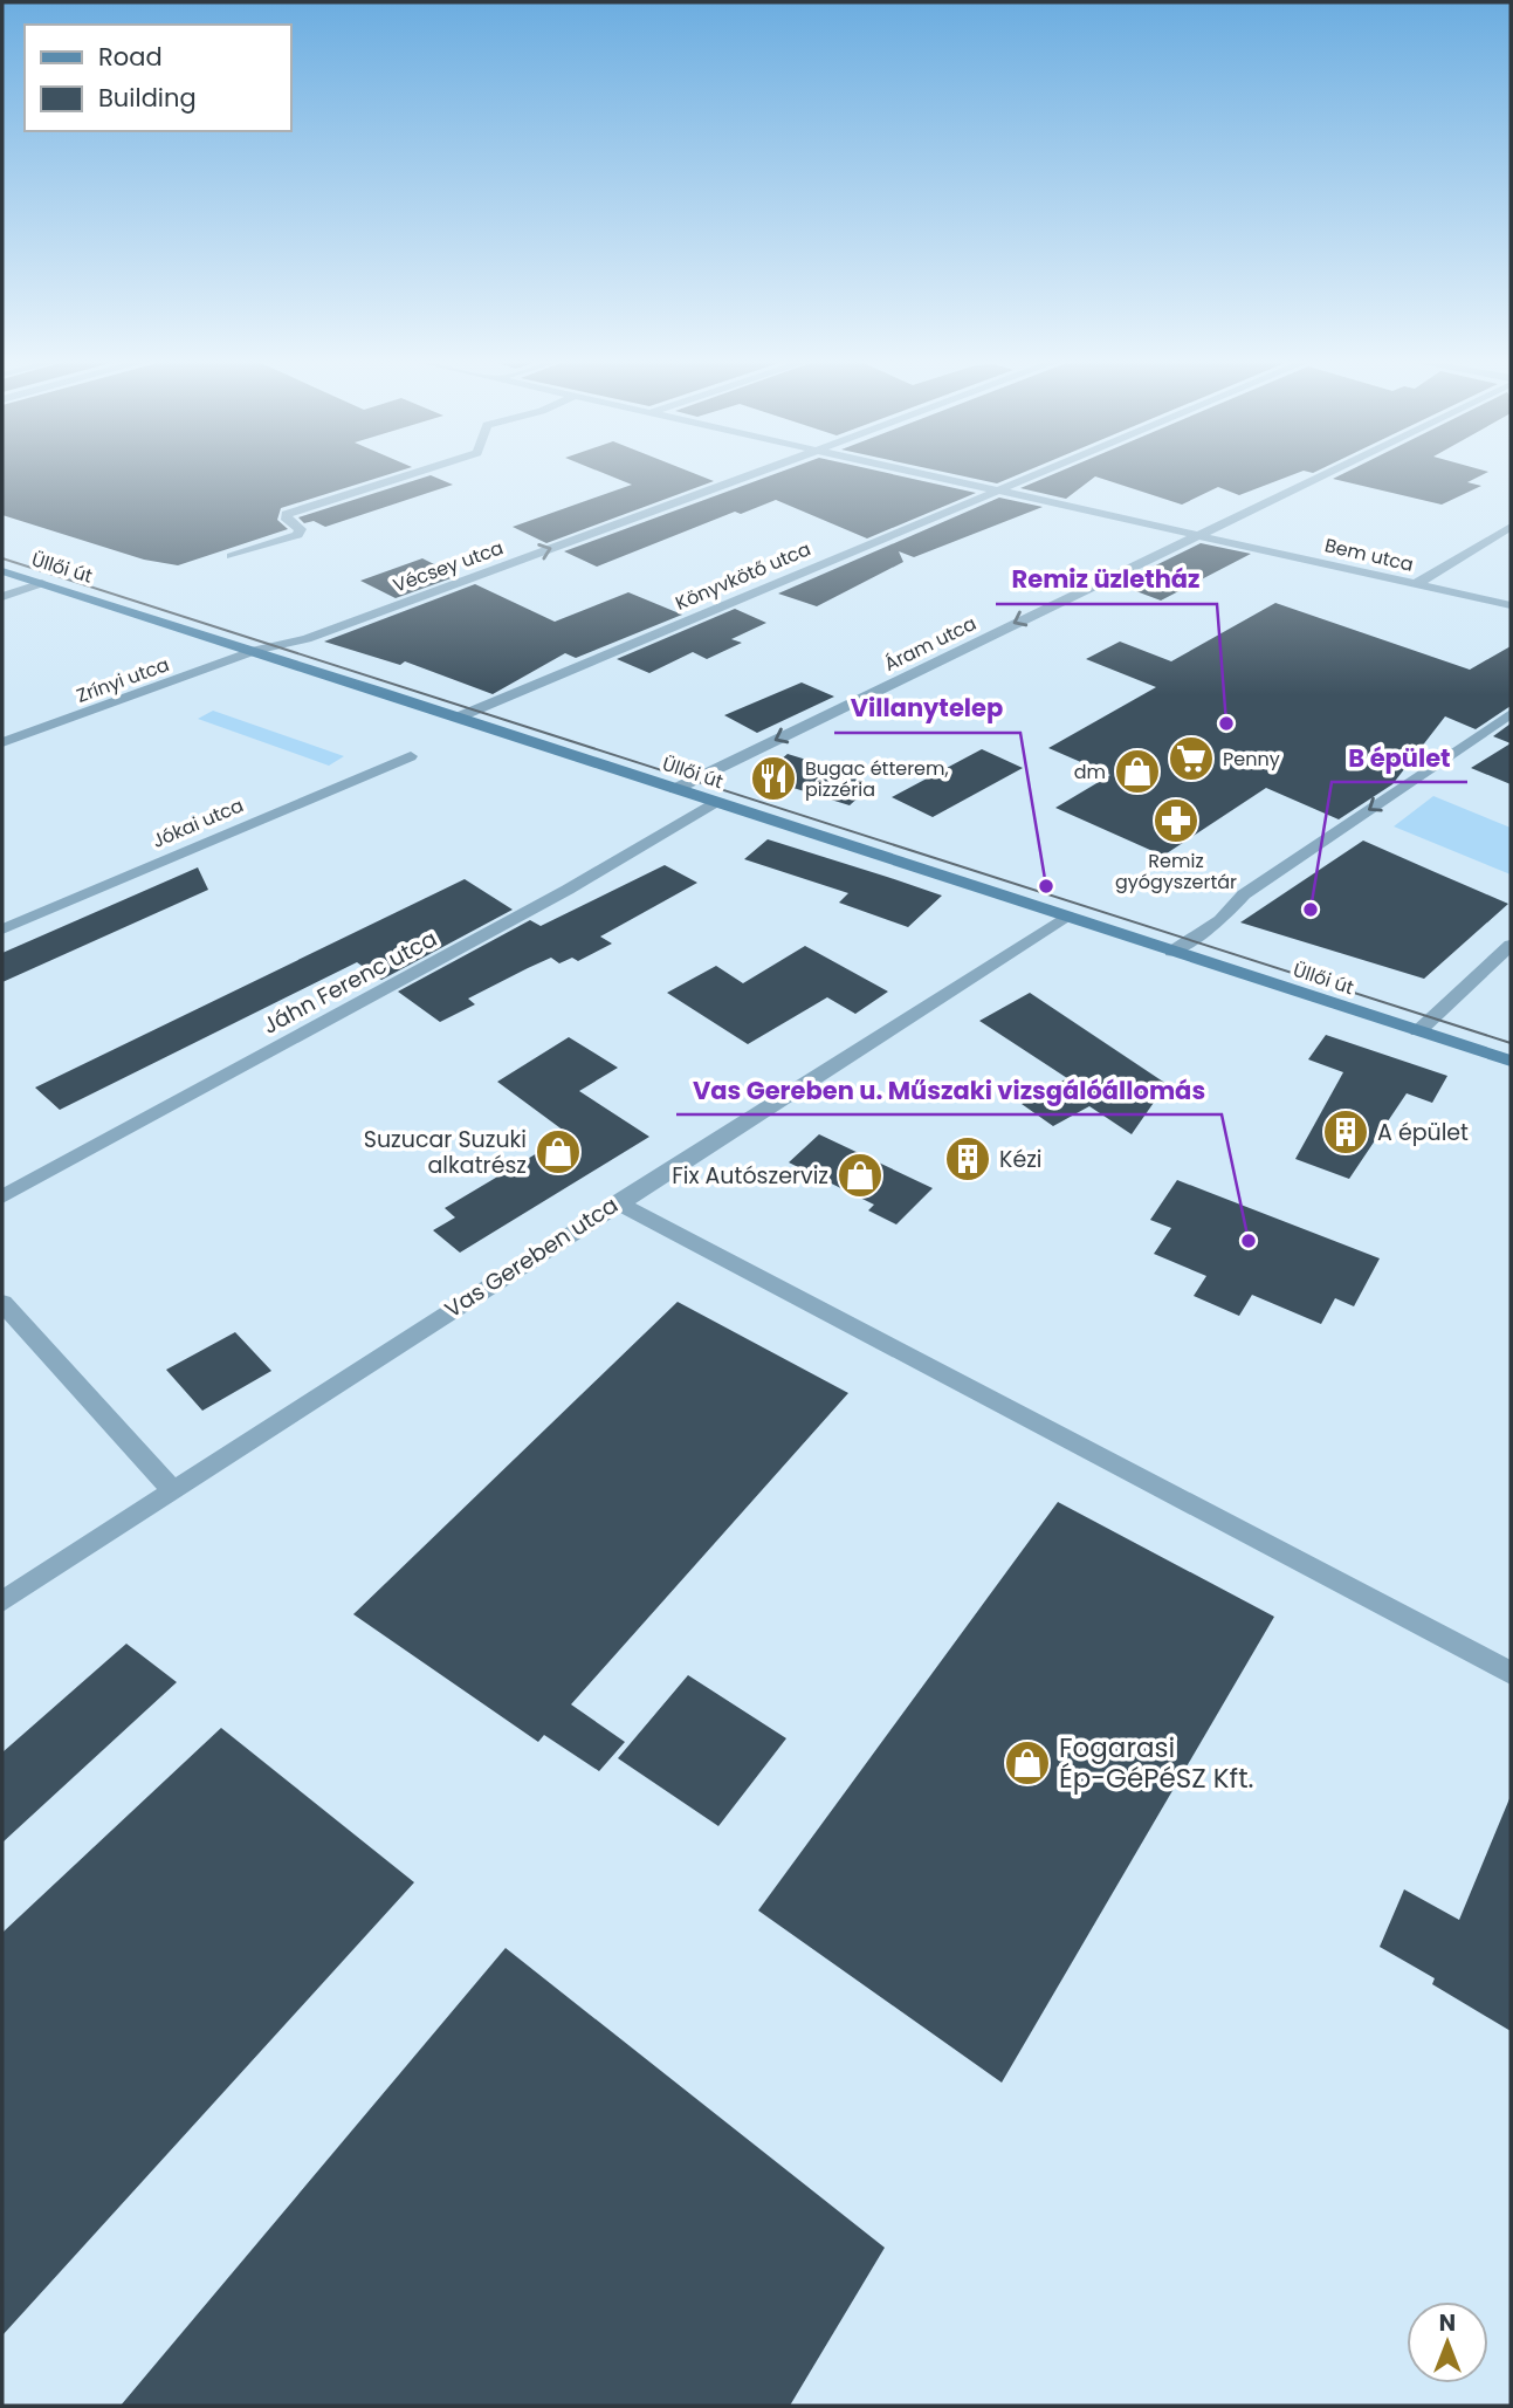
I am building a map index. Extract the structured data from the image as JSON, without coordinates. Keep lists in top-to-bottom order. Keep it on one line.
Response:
{"streets":{"main road":["Üllői út"],"street":["Bem utca","Vécsey utca","Könyvkötő utca","Áram utca","Zrínyi utca","Jókai utca","Jáhn Ferenc utca","Vas Gereben utca"]},"crossings":[["Bem utca","Könyvkötő utca"],["Bem utca","Áram utca"],["Vécsey utca","Üllői út"],["Vécsey utca","Zrínyi utca"],["Üllői út","Könyvkötő utca"],["Üllői út","Áram utca"],["Üllői út","Zrínyi utca"],["Üllői út","Jáhn Ferenc utca"],["Üllői út","Vas Gereben utca"]],"one_way":["Vécsey utca","Áram utca"],"places":{"other":["Remiz üzletház","Villanytelep","B épület","Vas Gereben u. Műszaki vizsgálóállomás"],"supermarket":["Penny"],"shop":["dm","Suzucar Suzuki alkatrész","Fix Autószerviz","Fogarasi Ép-GéPéSZ Kft."],"restaurant":["Bugac étterem, pizzéria"],"pharmacy":["Remiz gyógyszertár"],"building":["A épület","Kézi"]},"legend":["Road","Building"],"north":"top"}
